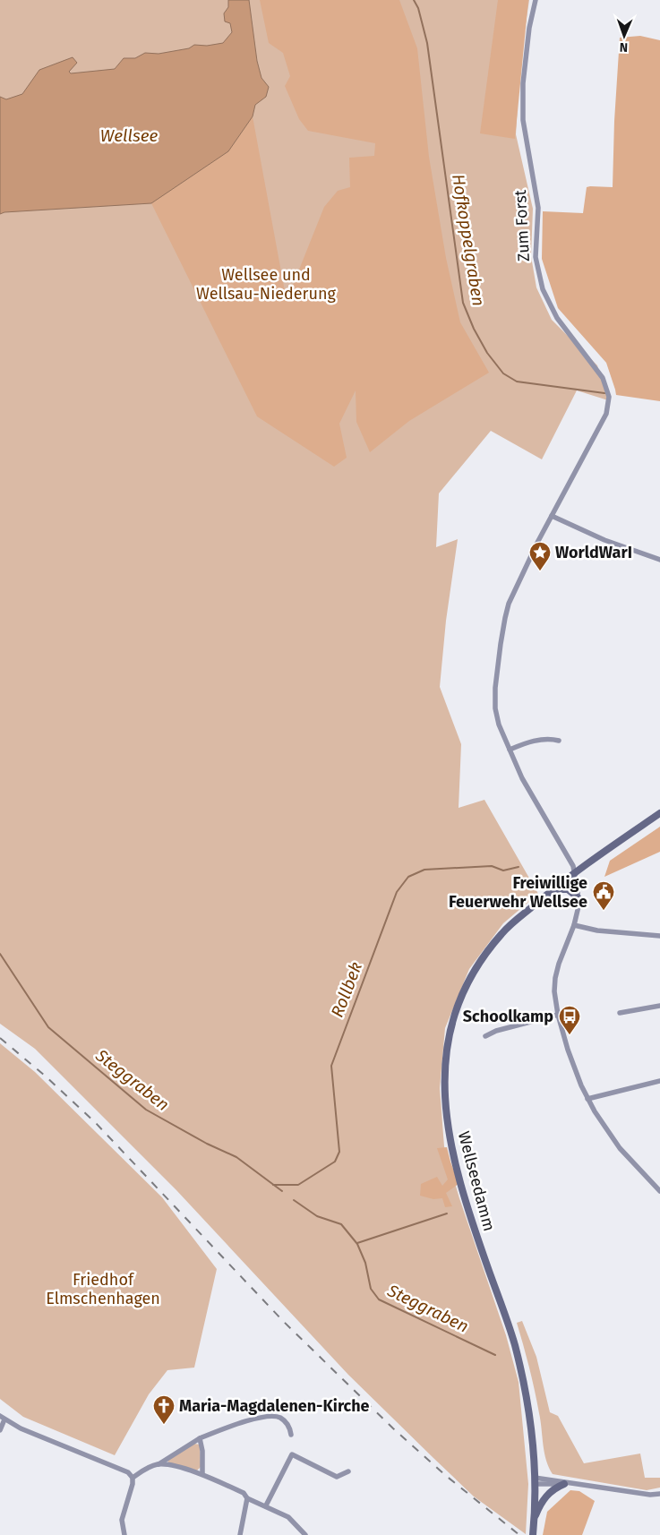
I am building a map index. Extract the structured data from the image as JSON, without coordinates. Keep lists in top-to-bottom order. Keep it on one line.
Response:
{"streets":{"main road":["Wellseedamm"],"street":["Zum Forst"]},"water":["Wellsee","Hofkoppelgraben","Rollbek","Steggraben"],"parks":["Wellsee und Wellsau-Niederung","Friedhof Elmschenhagen"],"places":{"place":["WorldWarI"],"public building":["Freiwillige Feuerwehr Wellsee"],"bus stop":["Schoolkamp"],"church":["Maria-Magdalenen-Kirche"]},"north":"bottom"}
